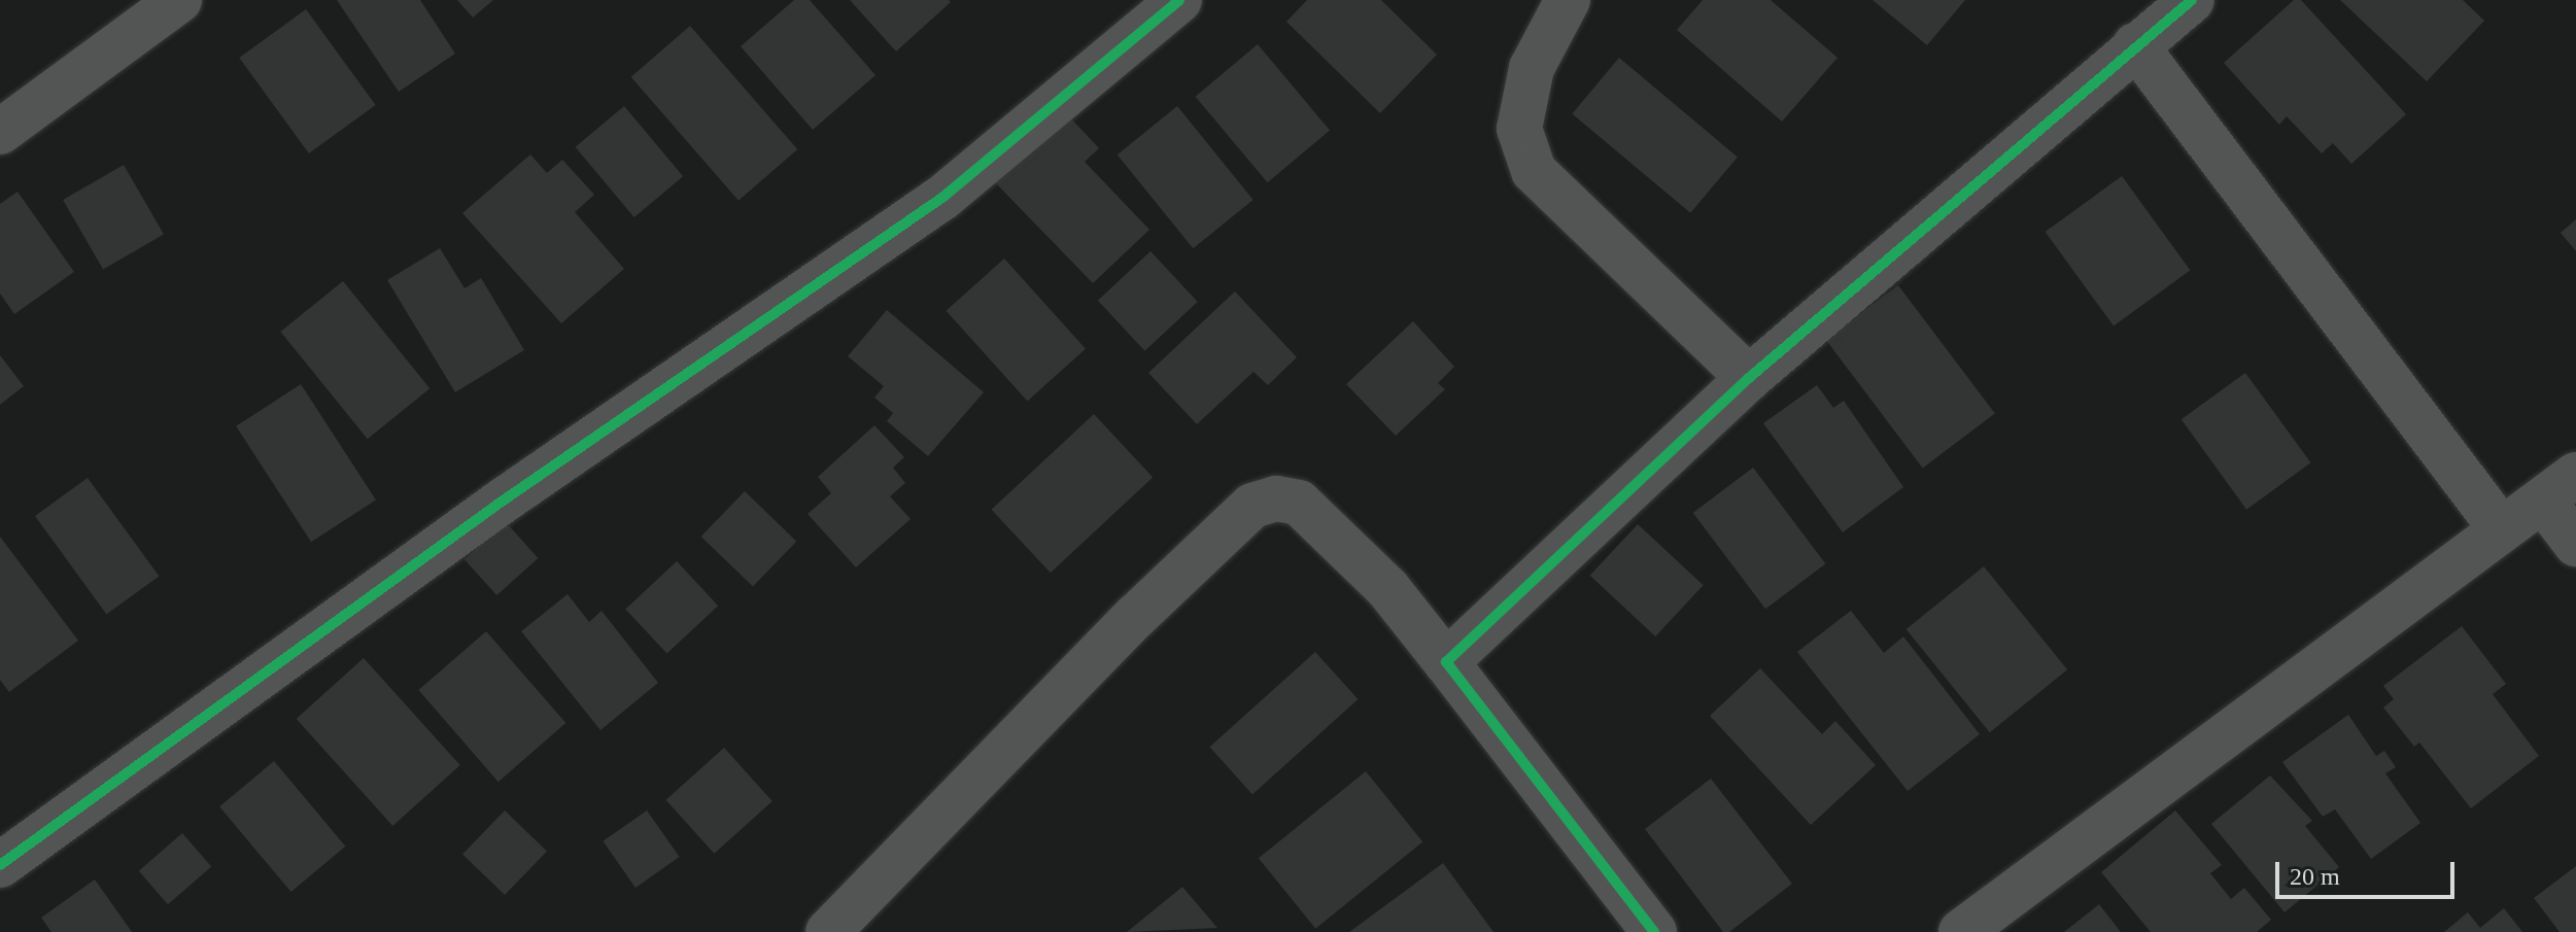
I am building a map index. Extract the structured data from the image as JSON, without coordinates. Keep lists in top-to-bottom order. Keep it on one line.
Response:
{"scale_bar":"20 m"}
